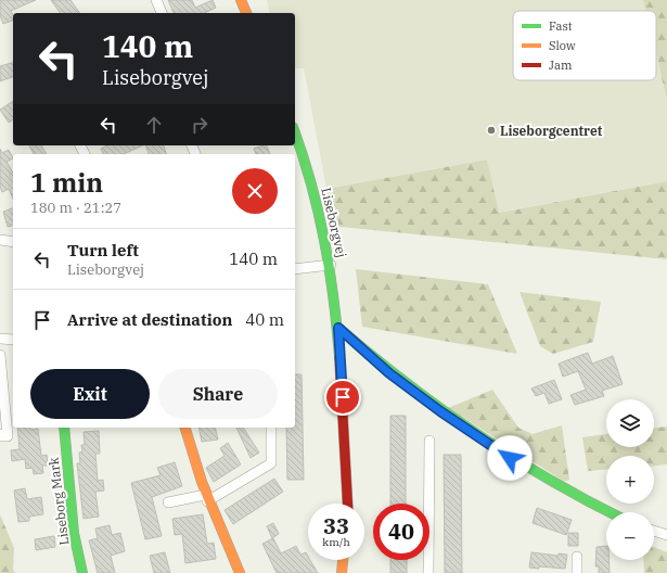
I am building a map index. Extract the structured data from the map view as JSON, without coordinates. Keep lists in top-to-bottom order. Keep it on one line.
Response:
{"streets":{"street":["Liseborgvej","Liseborg Mark"]},"places":["Liseborgcentret"],"legend":["Fast","Slow","Jam"],"page":{"turn":["140 m","Liseborgvej"],"heading":["1 min","180 m · 21:27"],"list":[{"name":"Turn left","note":"Liseborgvej","value":"140 m"},{"name":"Arrive at destination","value":"40 m"}],"buttons":["Exit","Share"],"map_buttons":["+","−"],"speed":"33 km/h","limit":"40"}}
